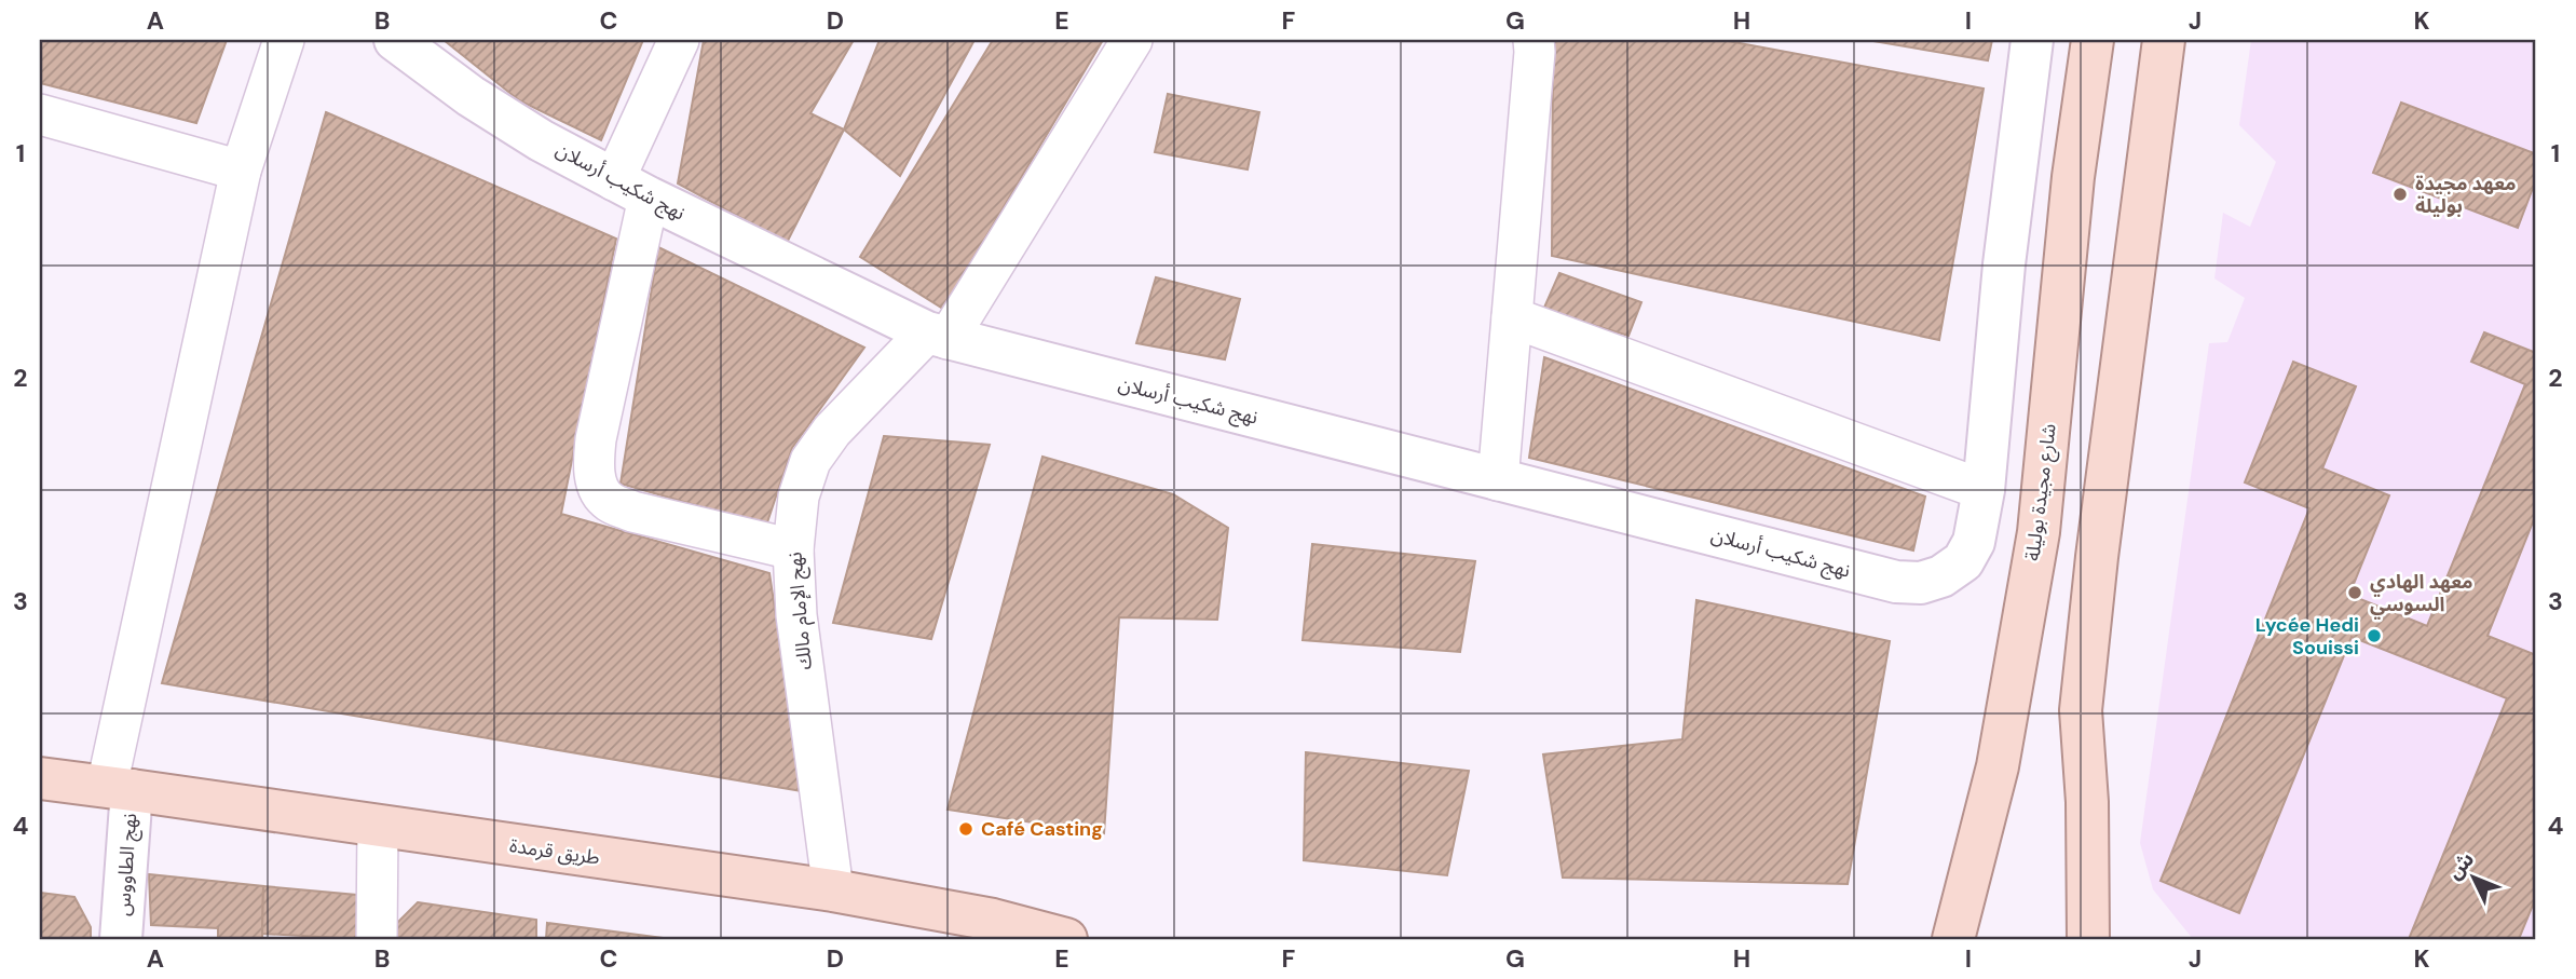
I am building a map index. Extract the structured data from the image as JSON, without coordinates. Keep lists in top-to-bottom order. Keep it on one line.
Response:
{"streets":{"main road":["شارع مجيدة بوليلة","طريق قرمدة"],"street":["نهج شكيب أرسلان","نهج الإمام مالك","نهج الطاووس"]},"crossings":[["نهج شكيب أرسلان","نهج الإمام مالك"],["نهج الإمام مالك","طريق قرمدة"],["طريق قرمدة","نهج الطاووس"]],"places":["معهد مجيدة بوليلة","معهد الهادي السوسي","Lycée Hedi Souissi","Café Casting"],"north":"top left","grid":{"columns":["A","B","C","D","E","F","G","H","I","J","K"],"rows":["1","2","3","4"]}}
